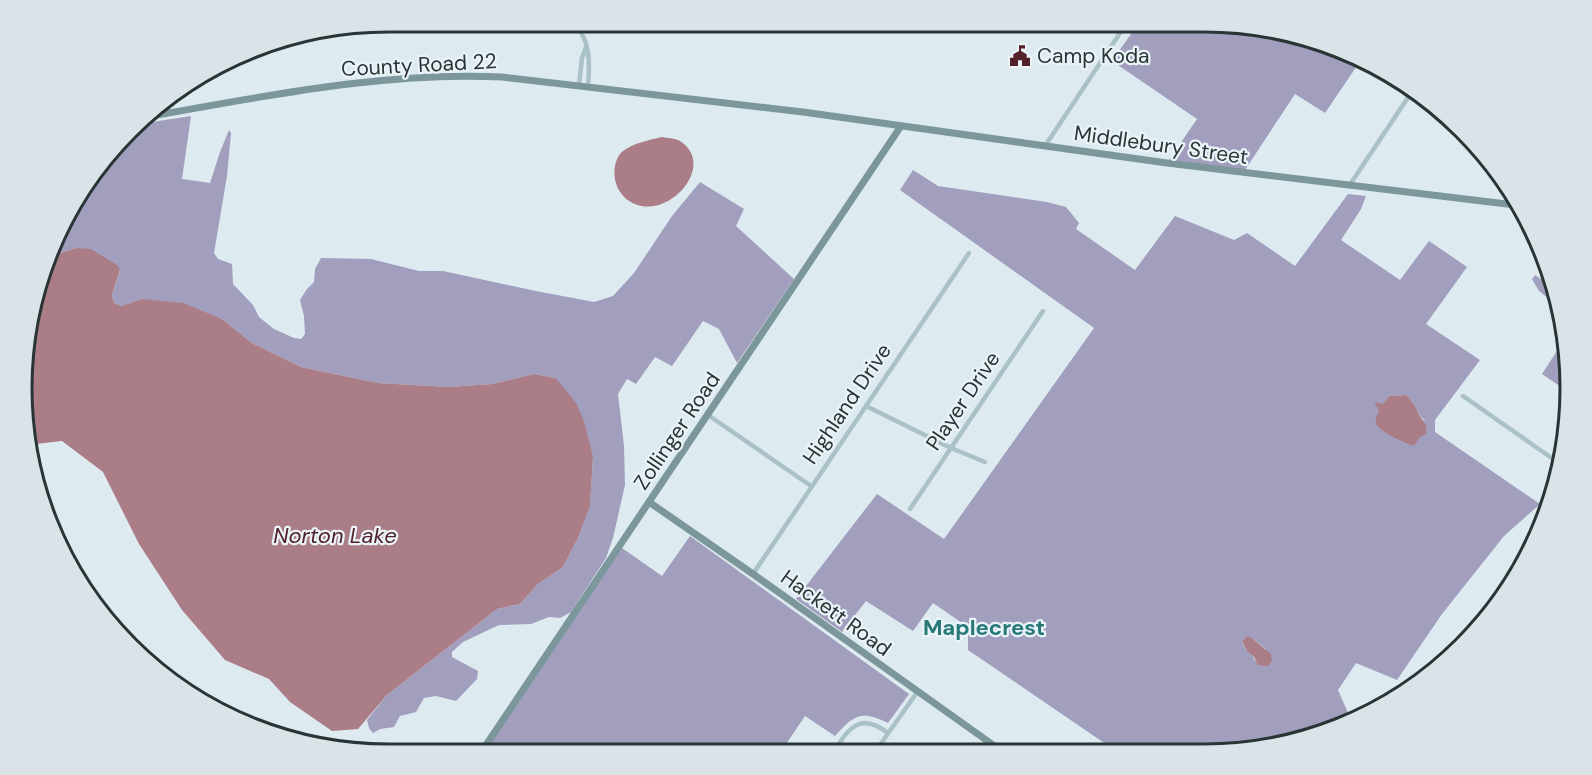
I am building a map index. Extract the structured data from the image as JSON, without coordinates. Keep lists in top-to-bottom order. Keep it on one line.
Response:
{"streets":{"main road":["County Road 22","Middlebury Street","Zollinger Road","Hackett Road"],"street":["Player Drive","Highland Drive"]},"crossings":[["County Road 22","Middlebury Street"],["Middlebury Street","Zollinger Road"],["Highland Drive","Hackett Road"],["Zollinger Road","Hackett Road"]],"districts":["Maplecrest"],"water":["Norton Lake"],"places":{"public building":["Camp Koda"]}}
